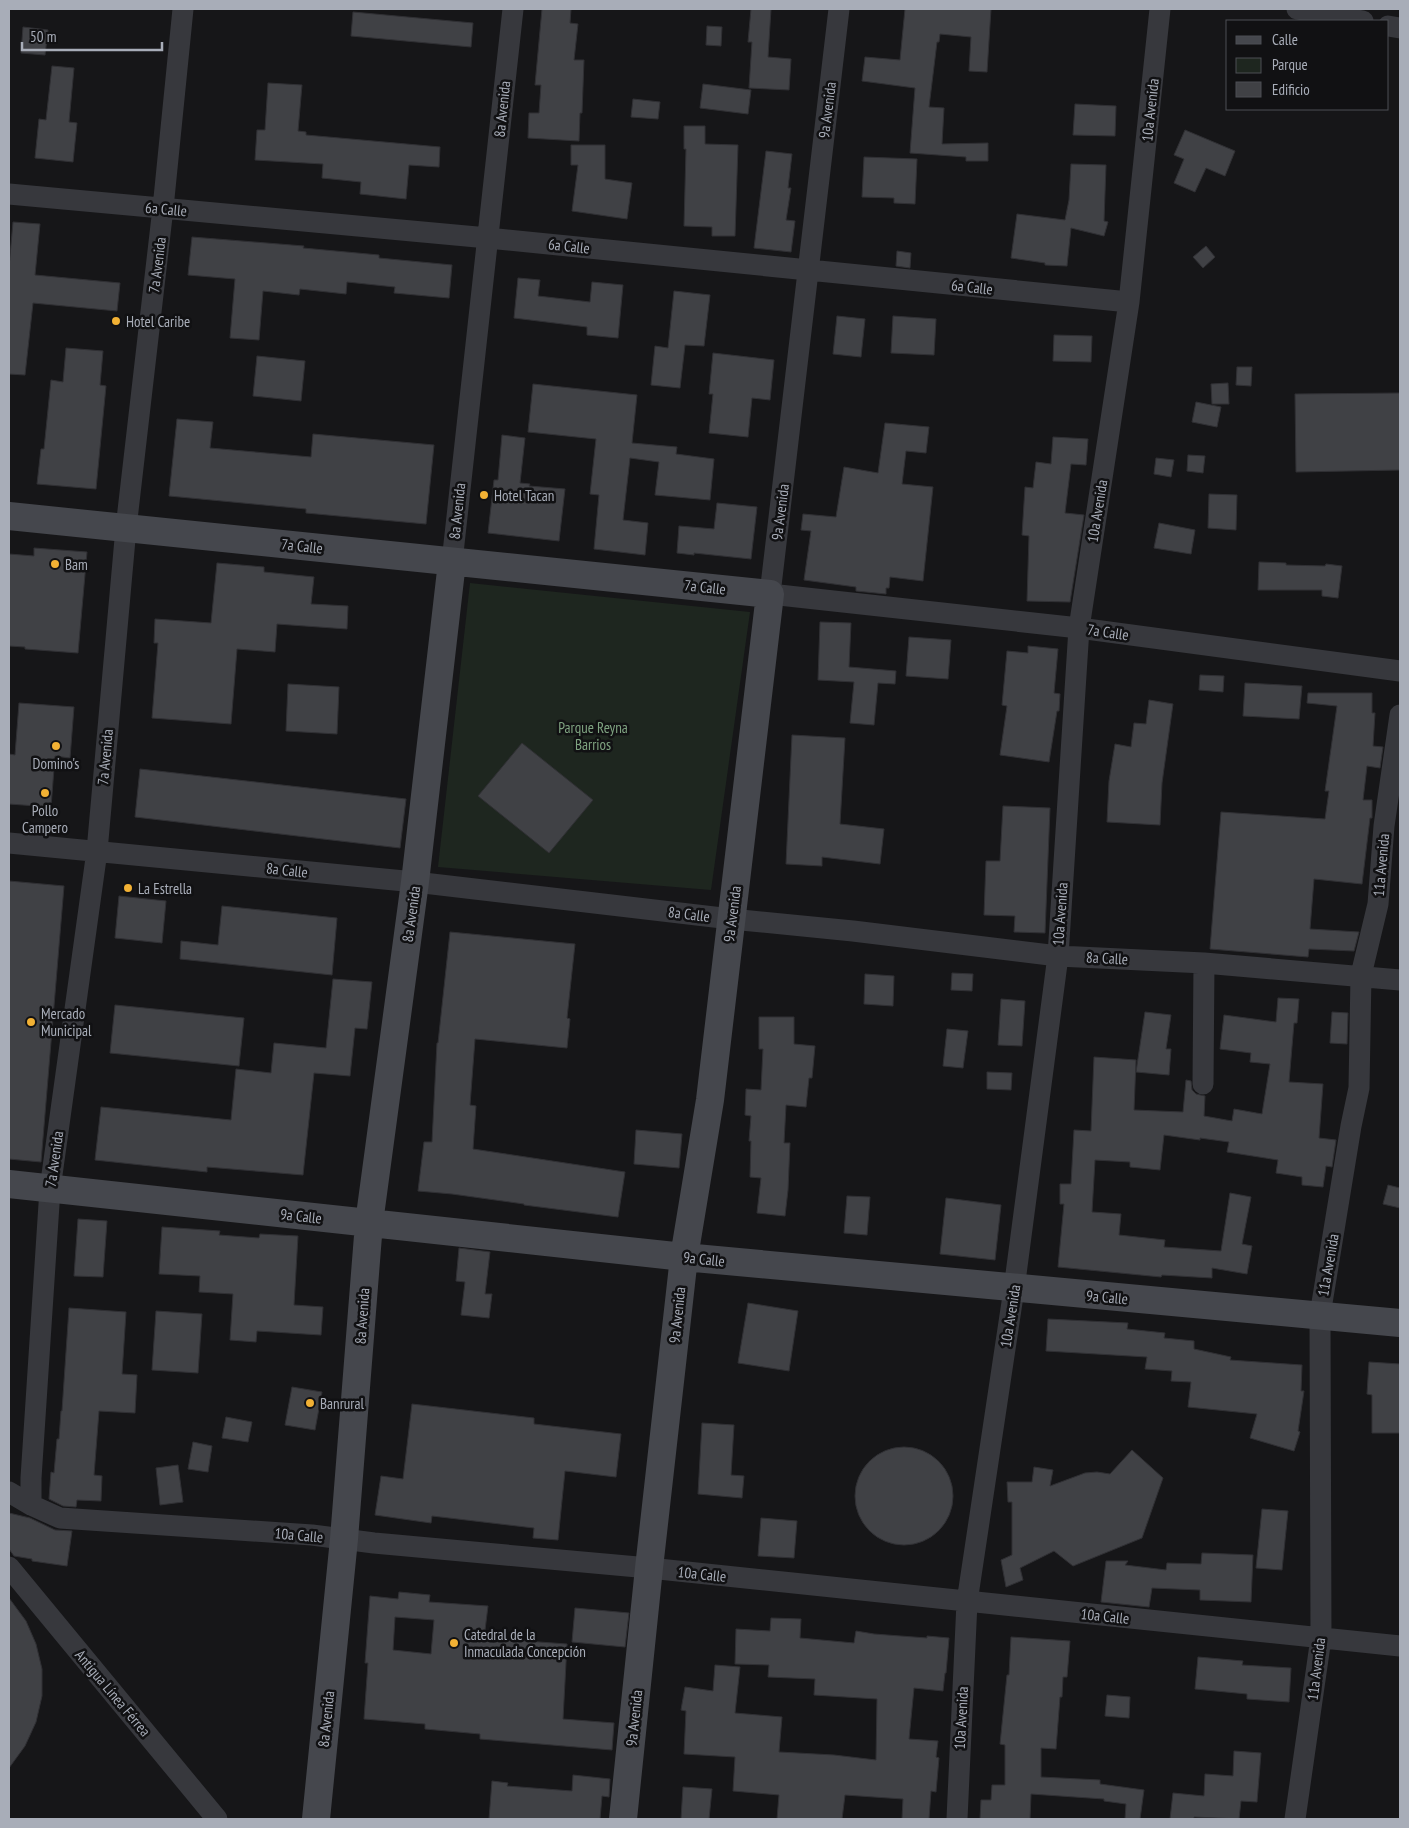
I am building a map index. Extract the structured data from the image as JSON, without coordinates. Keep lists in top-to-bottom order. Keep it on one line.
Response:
{"streets":{"street":["8a Avenida","9a Avenida","10a Avenida","6a Calle","7a Avenida","7a Calle","11a Avenida","8a Calle","9a Calle","10a Calle","Antigua Línea Férrea"]},"crossings":[["8a Avenida","6a Calle"],["8a Avenida","7a Calle"],["8a Avenida","8a Calle"],["8a Avenida","9a Calle"],["8a Avenida","10a Calle"],["9a Avenida","6a Calle"],["9a Avenida","7a Calle"],["9a Avenida","8a Calle"],["9a Avenida","9a Calle"],["9a Avenida","10a Calle"],["10a Avenida","6a Calle"],["10a Avenida","7a Calle"],["10a Avenida","8a Calle"],["10a Avenida","9a Calle"],["10a Avenida","10a Calle"],["6a Calle","7a Avenida"],["7a Avenida","7a Calle"],["7a Avenida","8a Calle"],["7a Avenida","9a Calle"],["7a Avenida","10a Calle"],["11a Avenida","8a Calle"],["11a Avenida","9a Calle"],["11a Avenida","10a Calle"]],"parks":["Parque Reyna Barrios"],"places":["Hotel Caribe","Hotel Tacan","Bam","Domino's","Pollo Campero","La Estrella","Mercado Municipal","Banrural","Catedral de la Inmaculada Concepción"],"legend":["Calle","Parque","Edificio"],"scale_bar":"50 m"}
